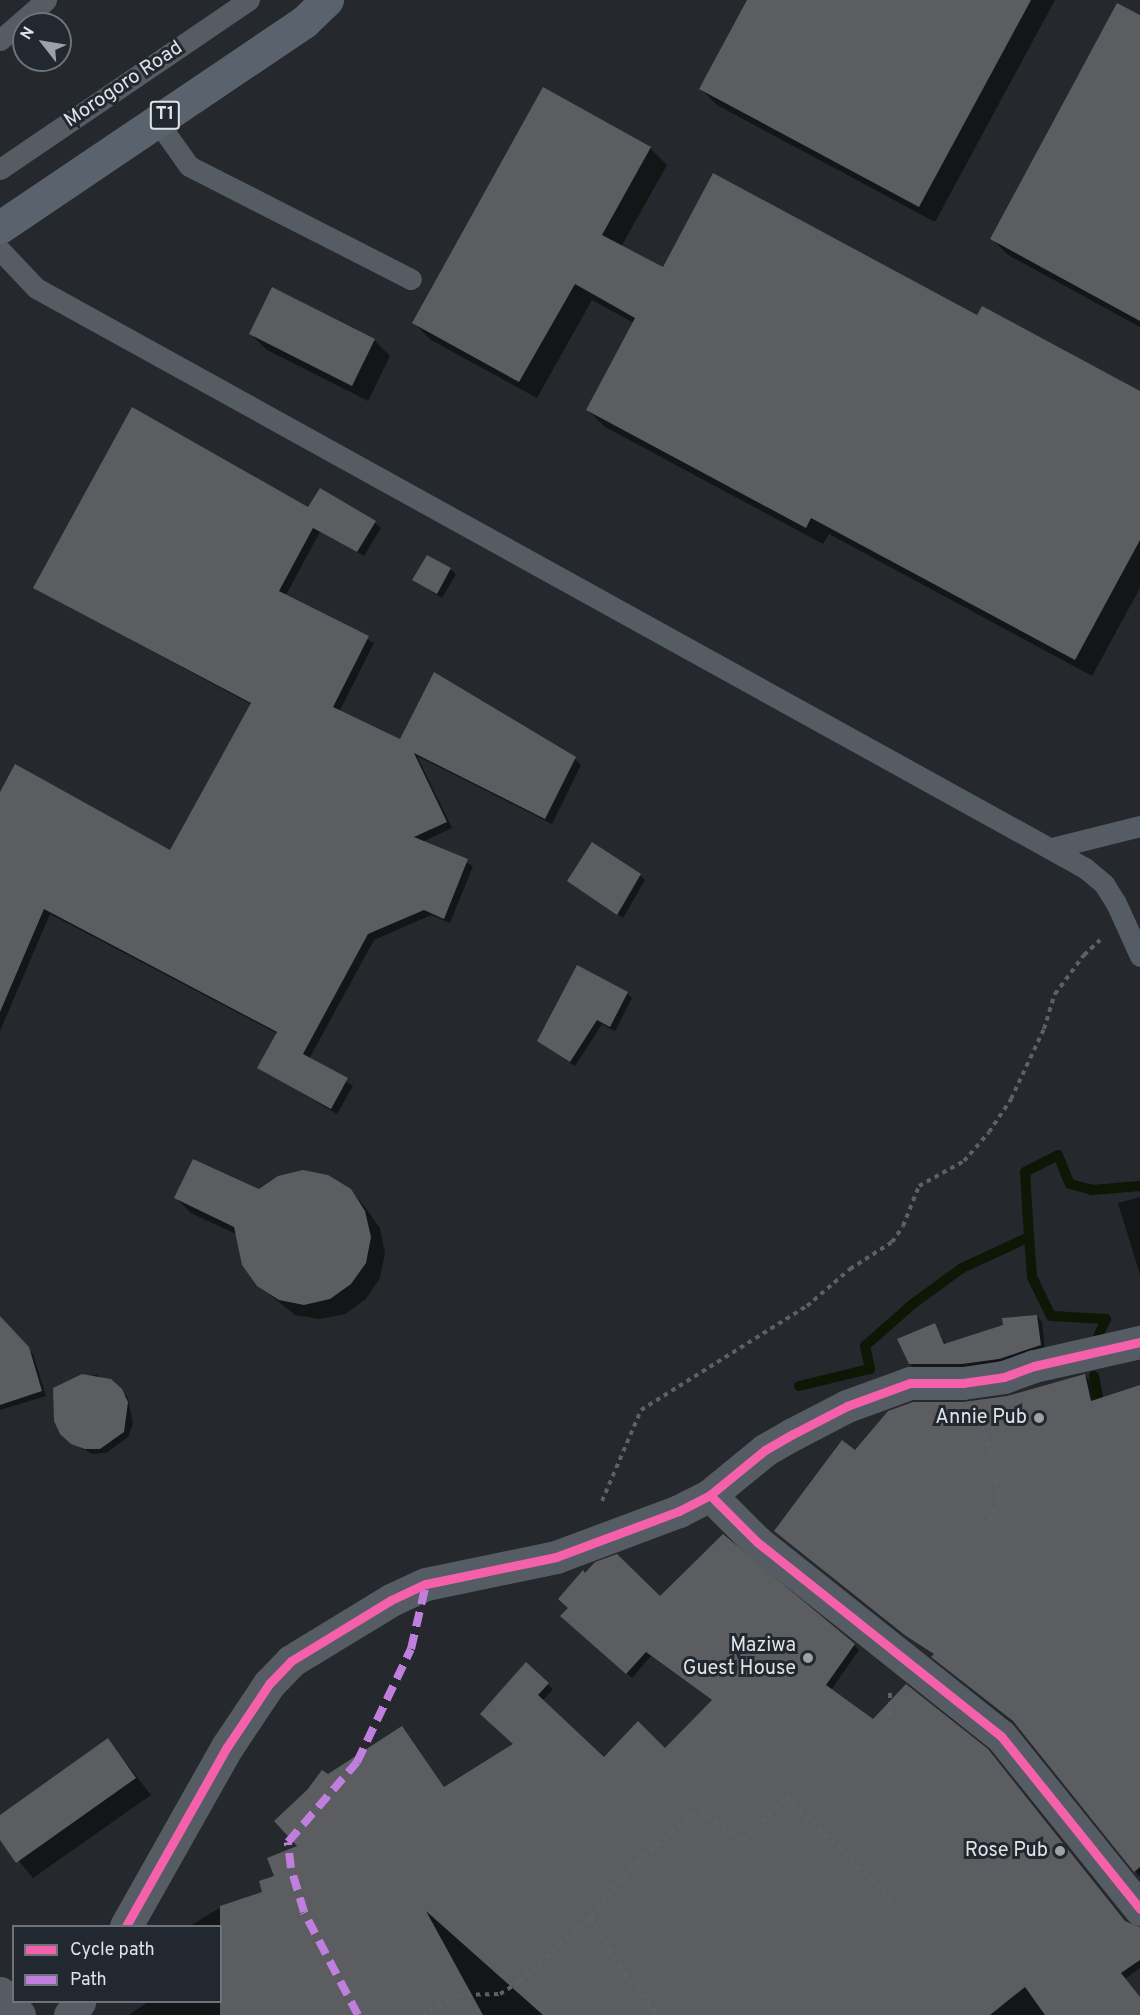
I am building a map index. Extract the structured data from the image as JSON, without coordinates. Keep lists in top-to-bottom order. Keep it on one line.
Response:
{"streets":{"highway":["T1"],"lane":["Morogoro Road"]},"places":["Annie Pub","Maziwa Guest House","Rose Pub"],"legend":["Cycle path","Path"],"north":"top left"}
